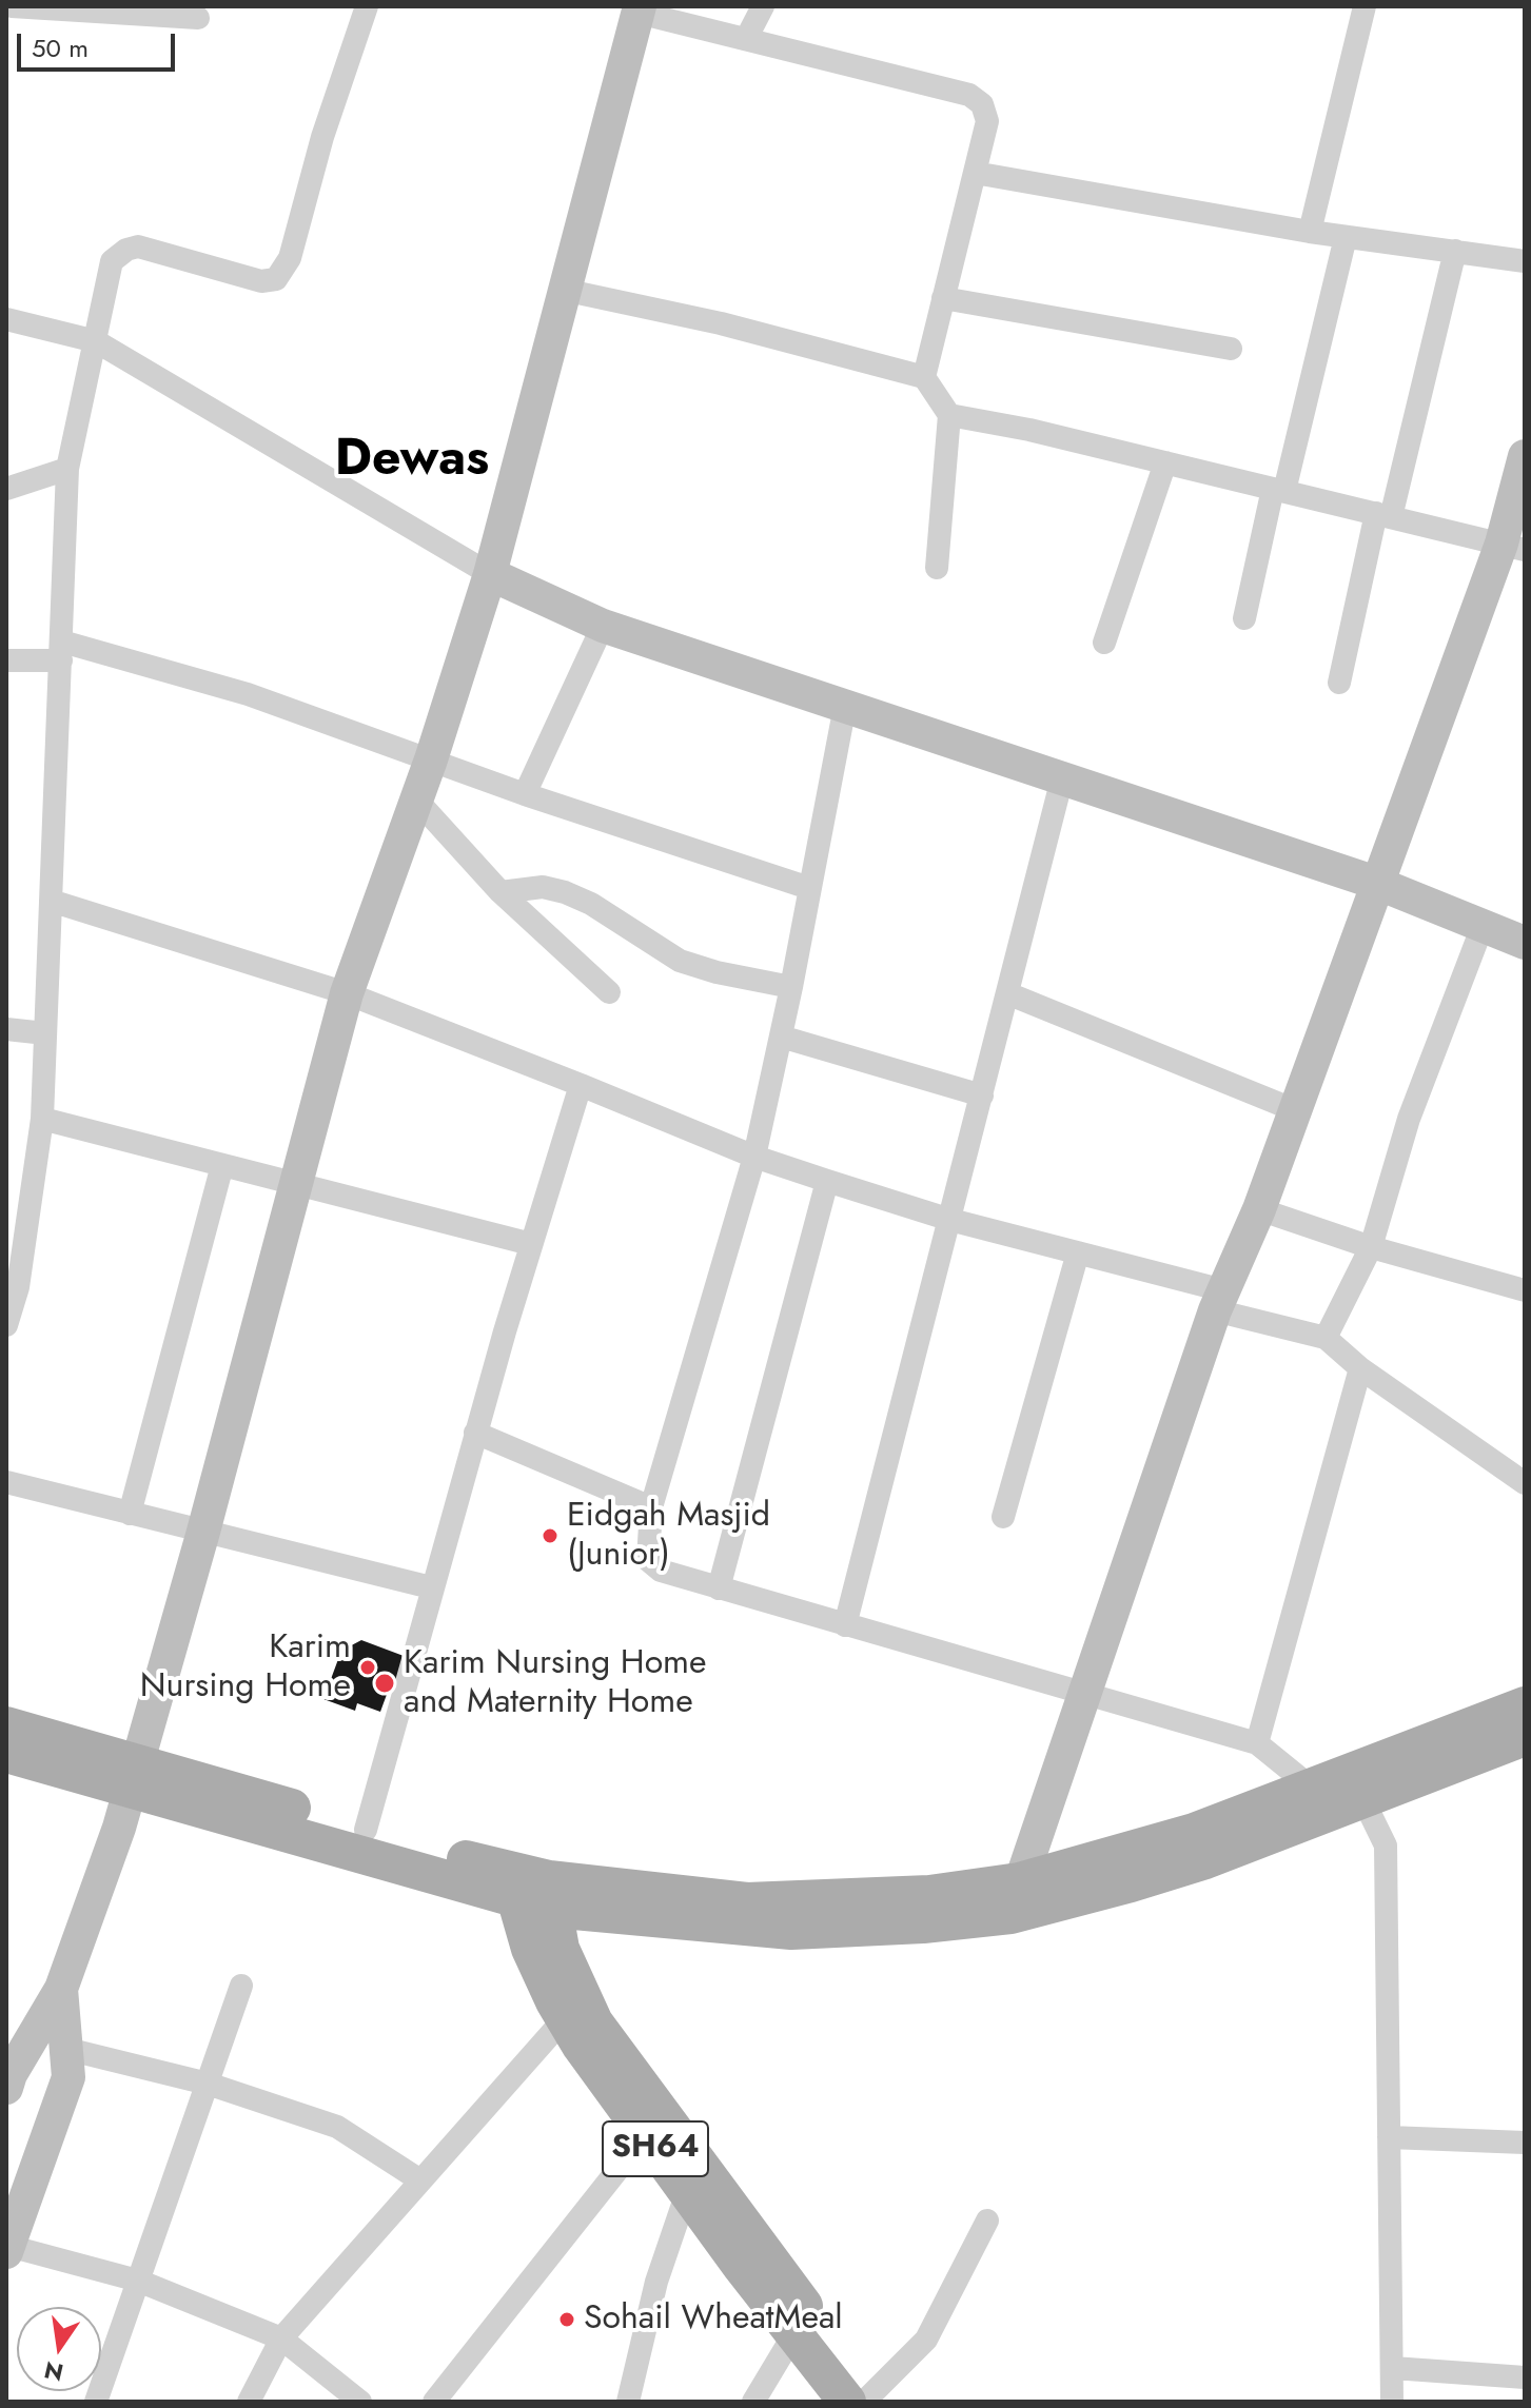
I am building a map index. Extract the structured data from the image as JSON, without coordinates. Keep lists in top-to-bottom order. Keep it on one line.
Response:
{"streets":{"main road":["SH64"]},"districts":["Dewas"],"places":["Eidgah Masjid (Junior)","Karim Nursing Home","Karim Nursing Home and Maternity Home","Sohail WheatMeal"],"scale_bar":"50 m","north":"bottom"}
